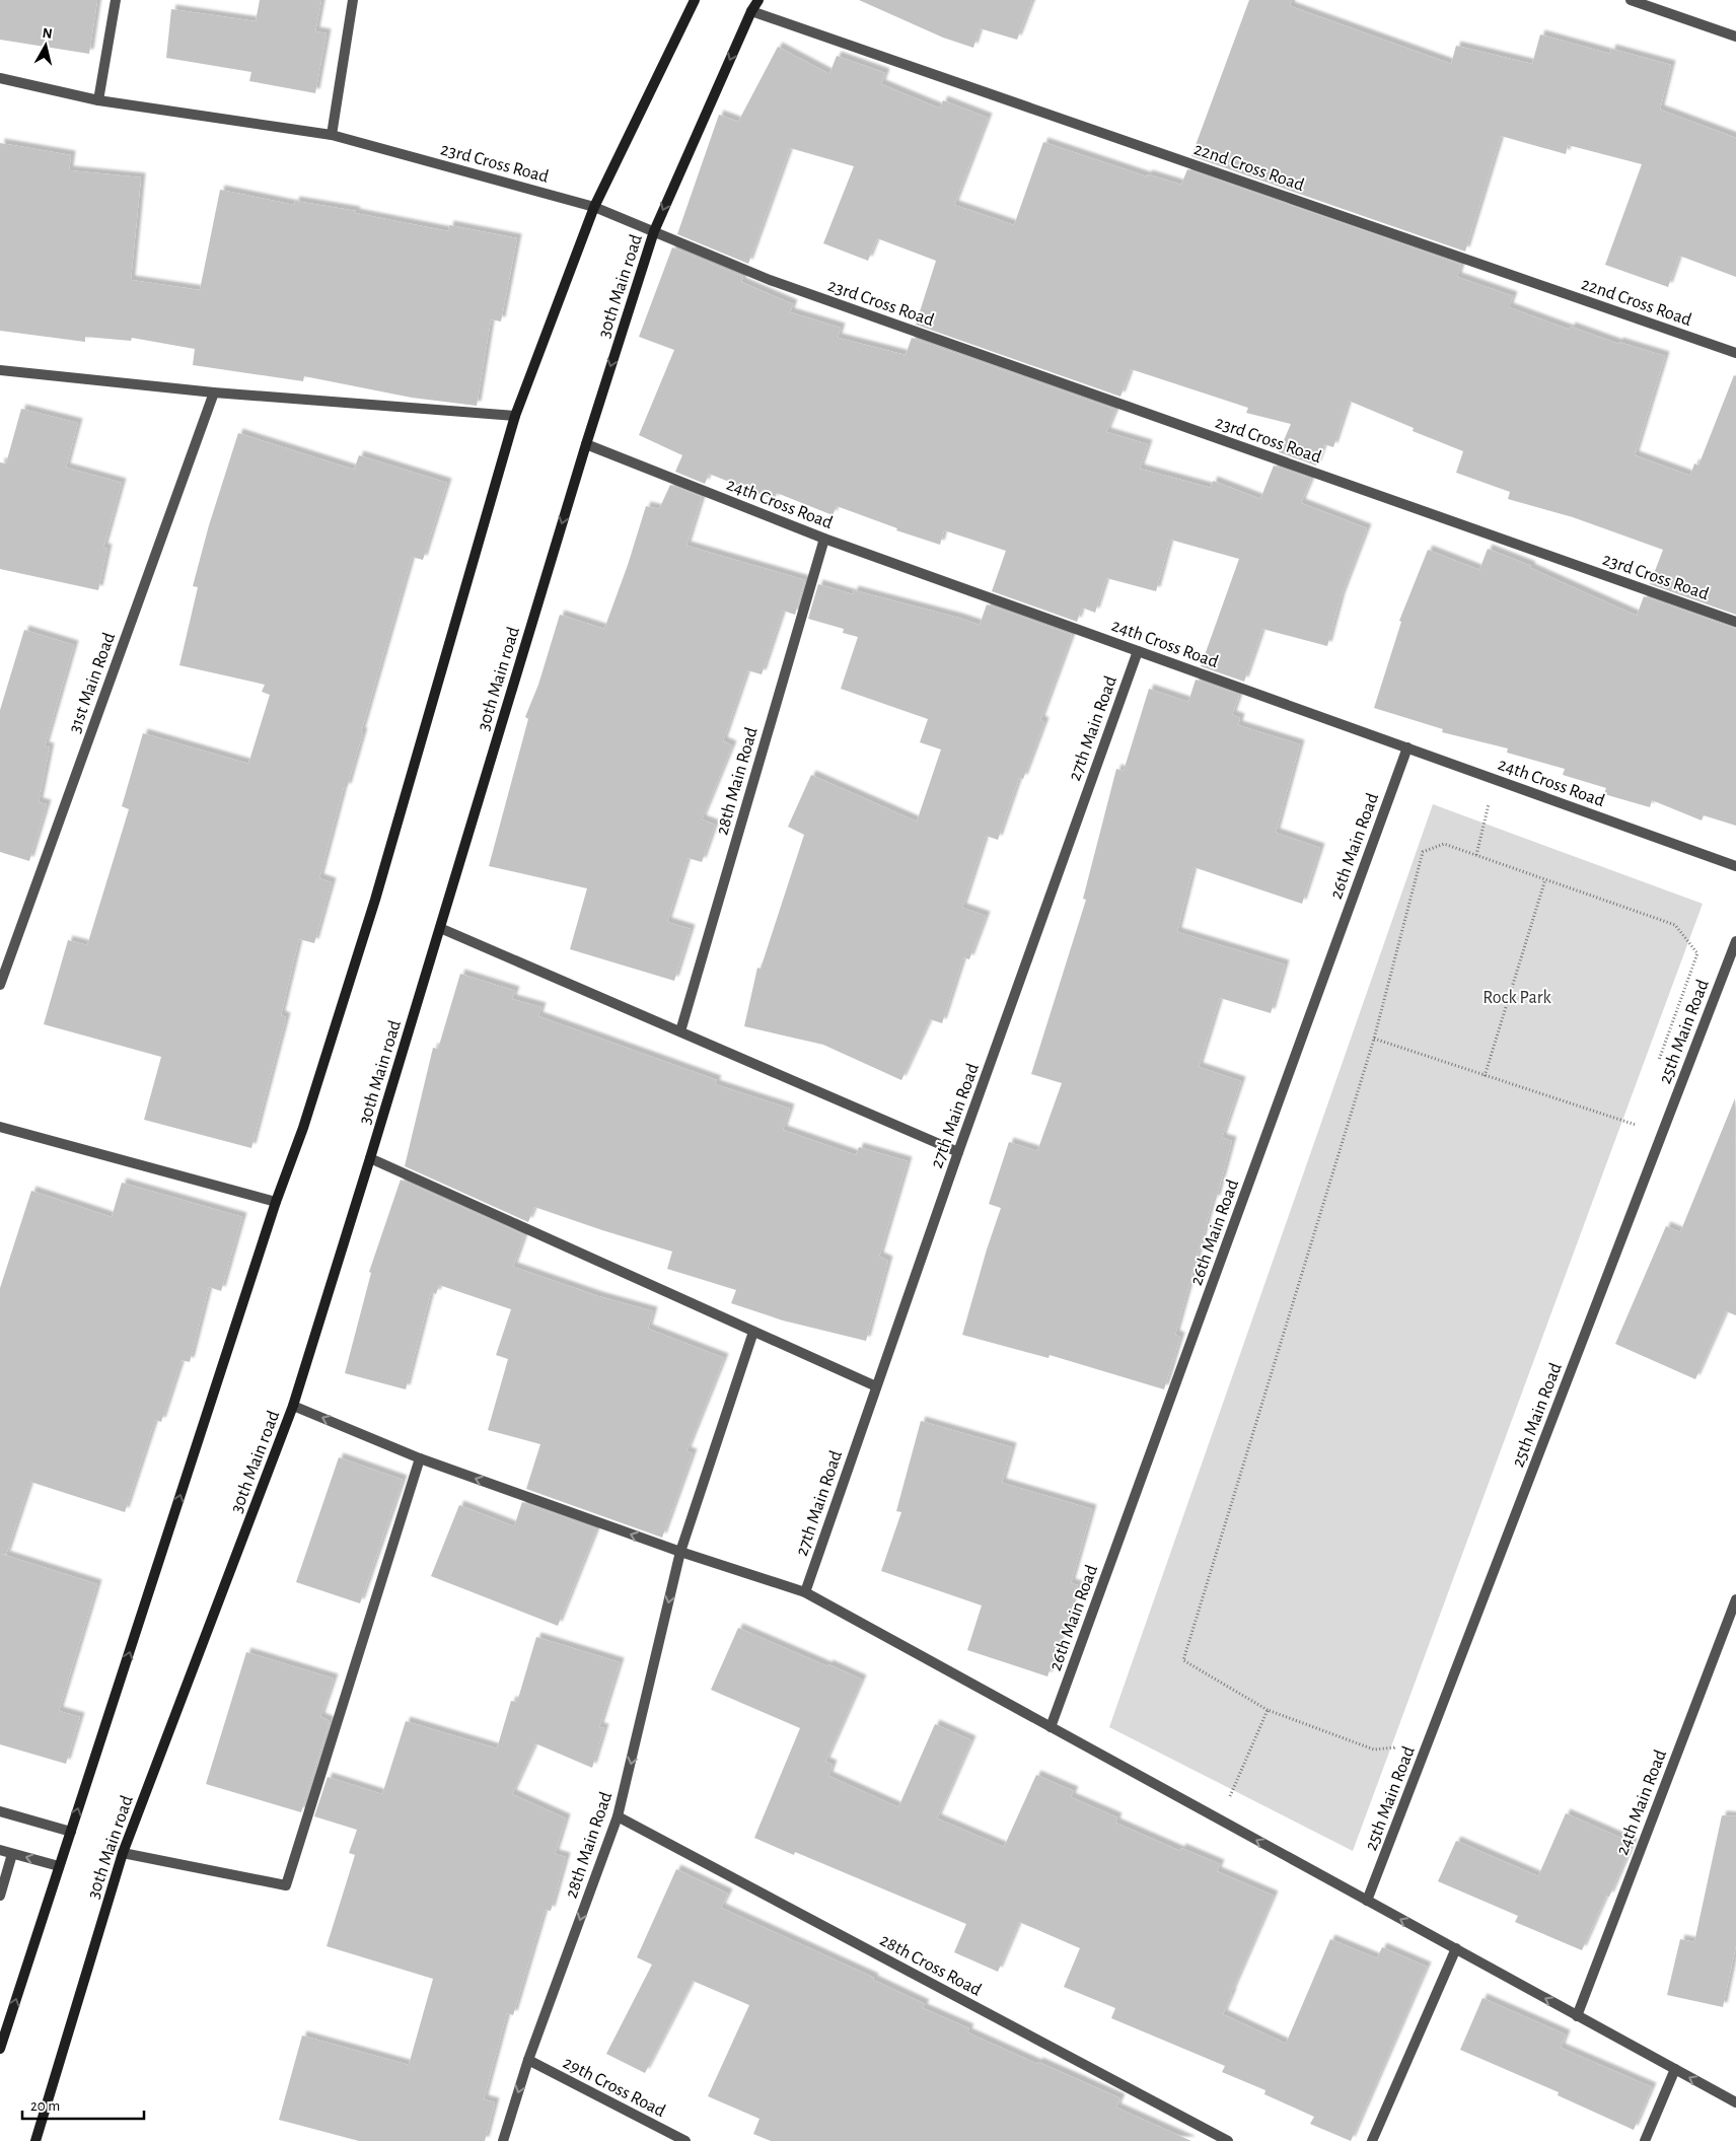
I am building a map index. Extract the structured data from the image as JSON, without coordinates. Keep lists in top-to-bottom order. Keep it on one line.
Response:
{"streets":{"main road":["30th Main road"],"street":["23rd Cross Road","22nd Cross Road","24th Cross Road","31st Main Road","27th Main Road","28th Main Road","26th Main Road","25th Main Road","24th Main Road","28th Cross Road","29th Cross Road"]},"crossings":[["23rd Cross Road","30th Main road"],["22nd Cross Road","30th Main road"],["30th Main road","24th Cross Road"],["24th Cross Road","27th Main Road"],["24th Cross Road","28th Main Road"],["24th Cross Road","26th Main Road"],["28th Main Road","28th Cross Road"],["28th Main Road","29th Cross Road"]],"one_way":["28th Main Road"],"parks":["Rock Park"],"scale_bar":"20 m","north":"top"}
